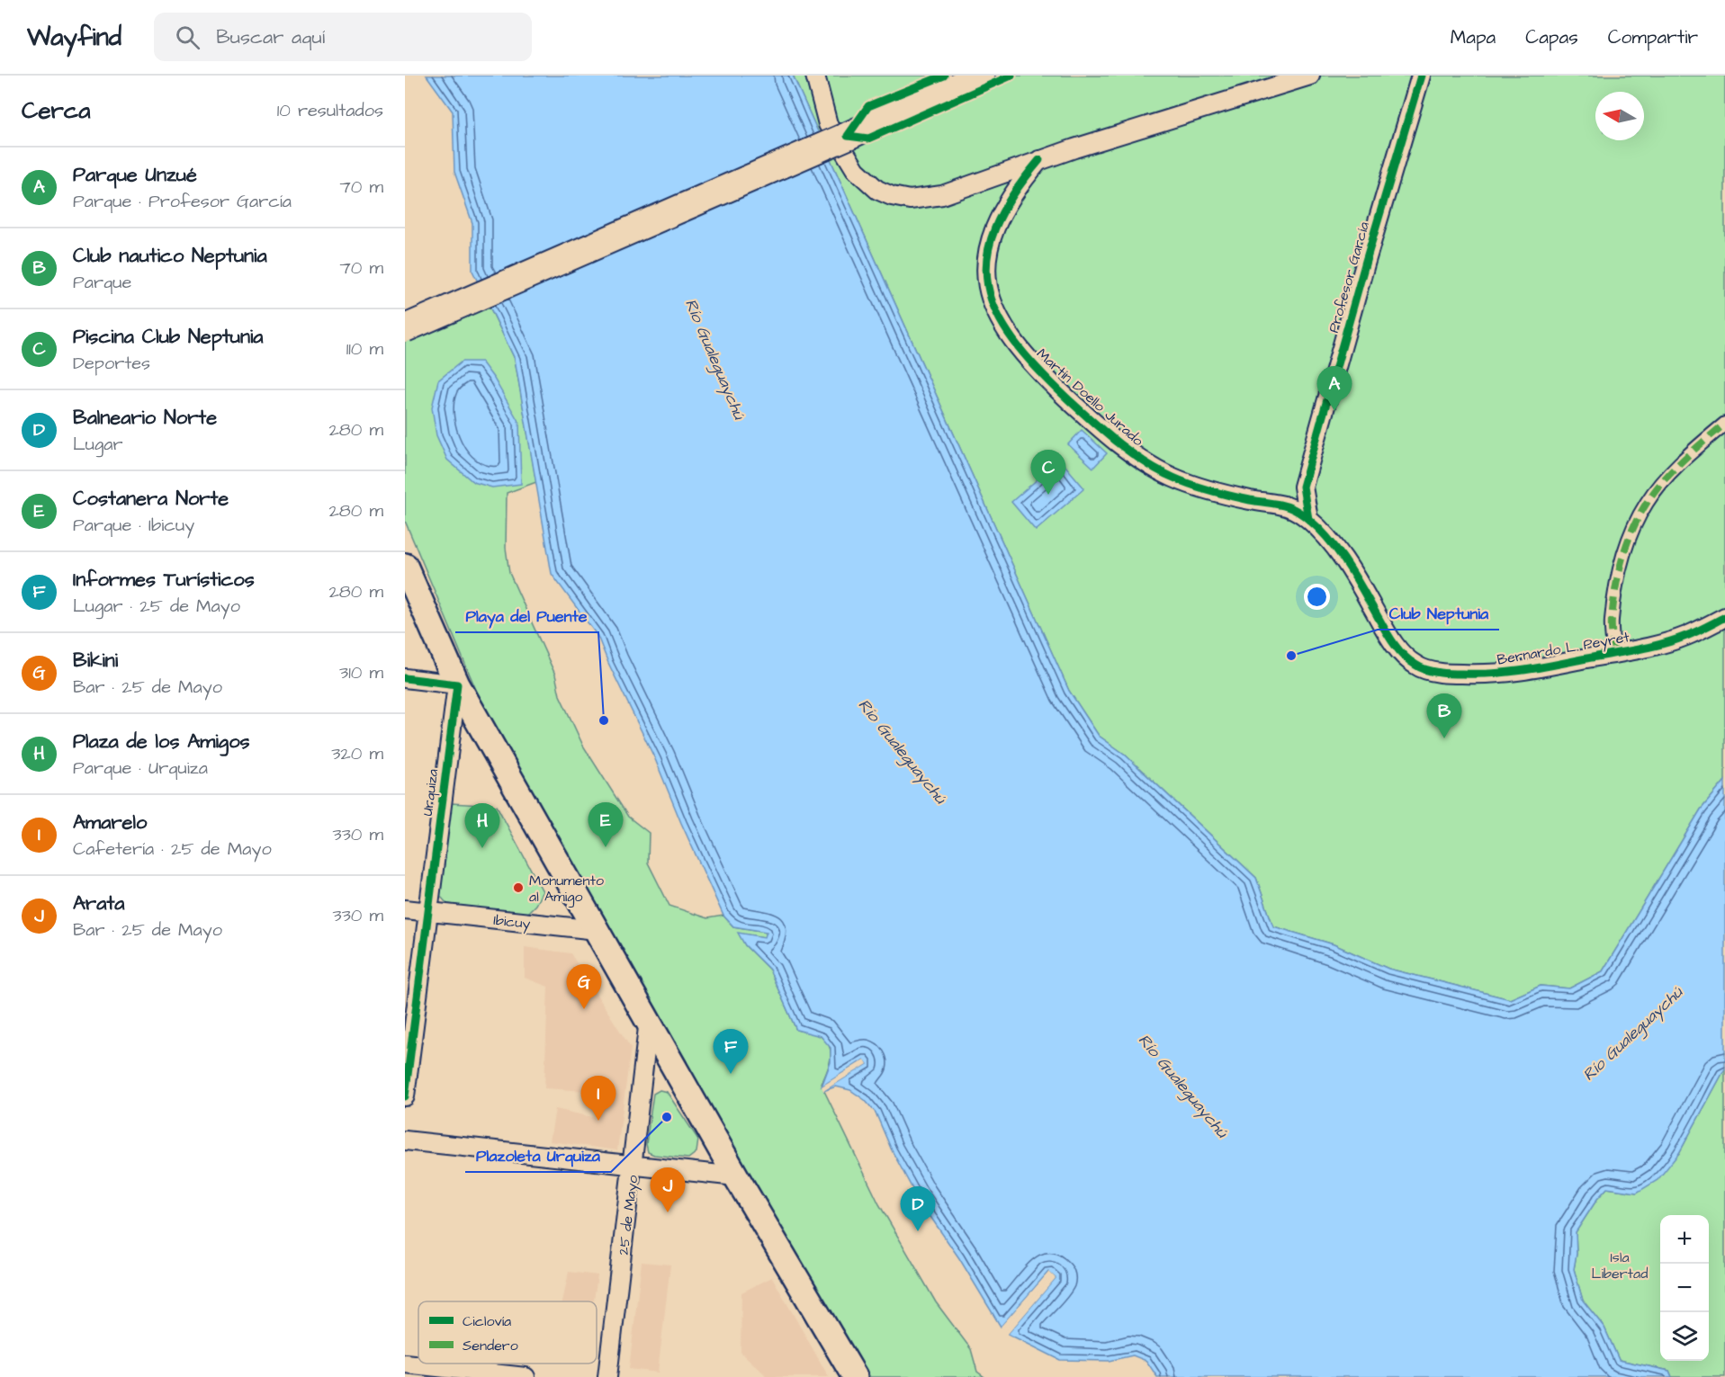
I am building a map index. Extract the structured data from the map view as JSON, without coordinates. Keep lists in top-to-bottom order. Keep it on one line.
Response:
{"streets":{"street":["Profesor García","Martín Doello Jurado","Bernardo L. Peyret","Urquiza","Ibicuy","25 de Mayo"]},"crossings":[["Martín Doello Jurado","Bernardo L. Peyret"],["Urquiza","Ibicuy"]],"water":["Río Gualeguaychú"],"parks":["Isla Libertad"],"places":["Club Neptunia","Playa del Puente","Monumento al Amigo","Plazoleta Urquiza"],"legend":["Ciclovía","Sendero"],"north":"left","page":{"header":"Wayfind","search":"Buscar aquí","nav":["Mapa","Capas","Compartir"],"heading":["Cerca","10 resultados"],"list":[{"mark":"A","name":"Parque Unzué","note":"Parque · Profesor García","value":"70 m"},{"mark":"B","name":"Club nautico Neptunia","note":"Parque","value":"70 m"},{"mark":"C","name":"Piscina Club Neptunia","note":"Deportes","value":"110 m"},{"mark":"D","name":"Balneario Norte","note":"Lugar","value":"280 m"},{"mark":"E","name":"Costanera Norte","note":"Parque · Ibicuy","value":"280 m"},{"mark":"F","name":"Informes Turísticos","note":"Lugar · 25 de Mayo","value":"280 m"},{"mark":"G","name":"Bikini","note":"Bar · 25 de Mayo","value":"310 m"},{"mark":"H","name":"Plaza de los Amigos","note":"Parque · Urquiza","value":"320 m"},{"mark":"I","name":"Amarelo","note":"Cafetería · 25 de Mayo","value":"330 m"},{"mark":"J","name":"Arata","note":"Bar · 25 de Mayo","value":"330 m"}],"pins":["A","C","B","E","H","G","F","I","J","D"],"map_buttons":["+","−"]}}
